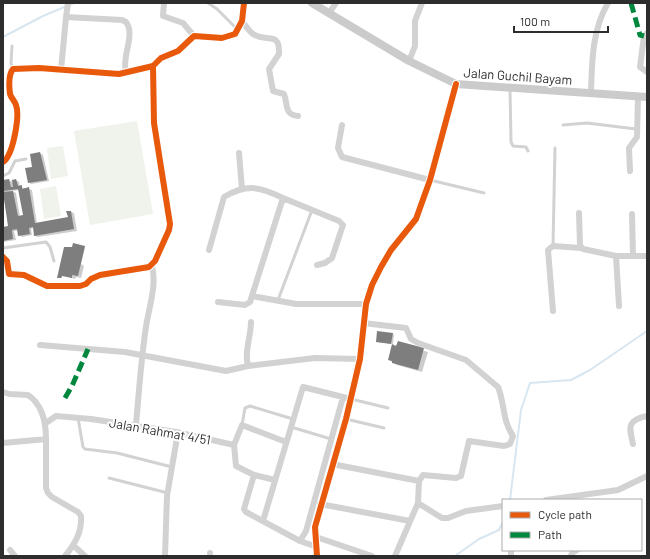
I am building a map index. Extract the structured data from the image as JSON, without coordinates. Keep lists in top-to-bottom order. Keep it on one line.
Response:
{"streets":{"main road":["Jalan Guchil Bayam"],"street":["Jalan Rahmat 4/51"]},"legend":["Cycle path","Path"],"scale_bar":"100 m"}
